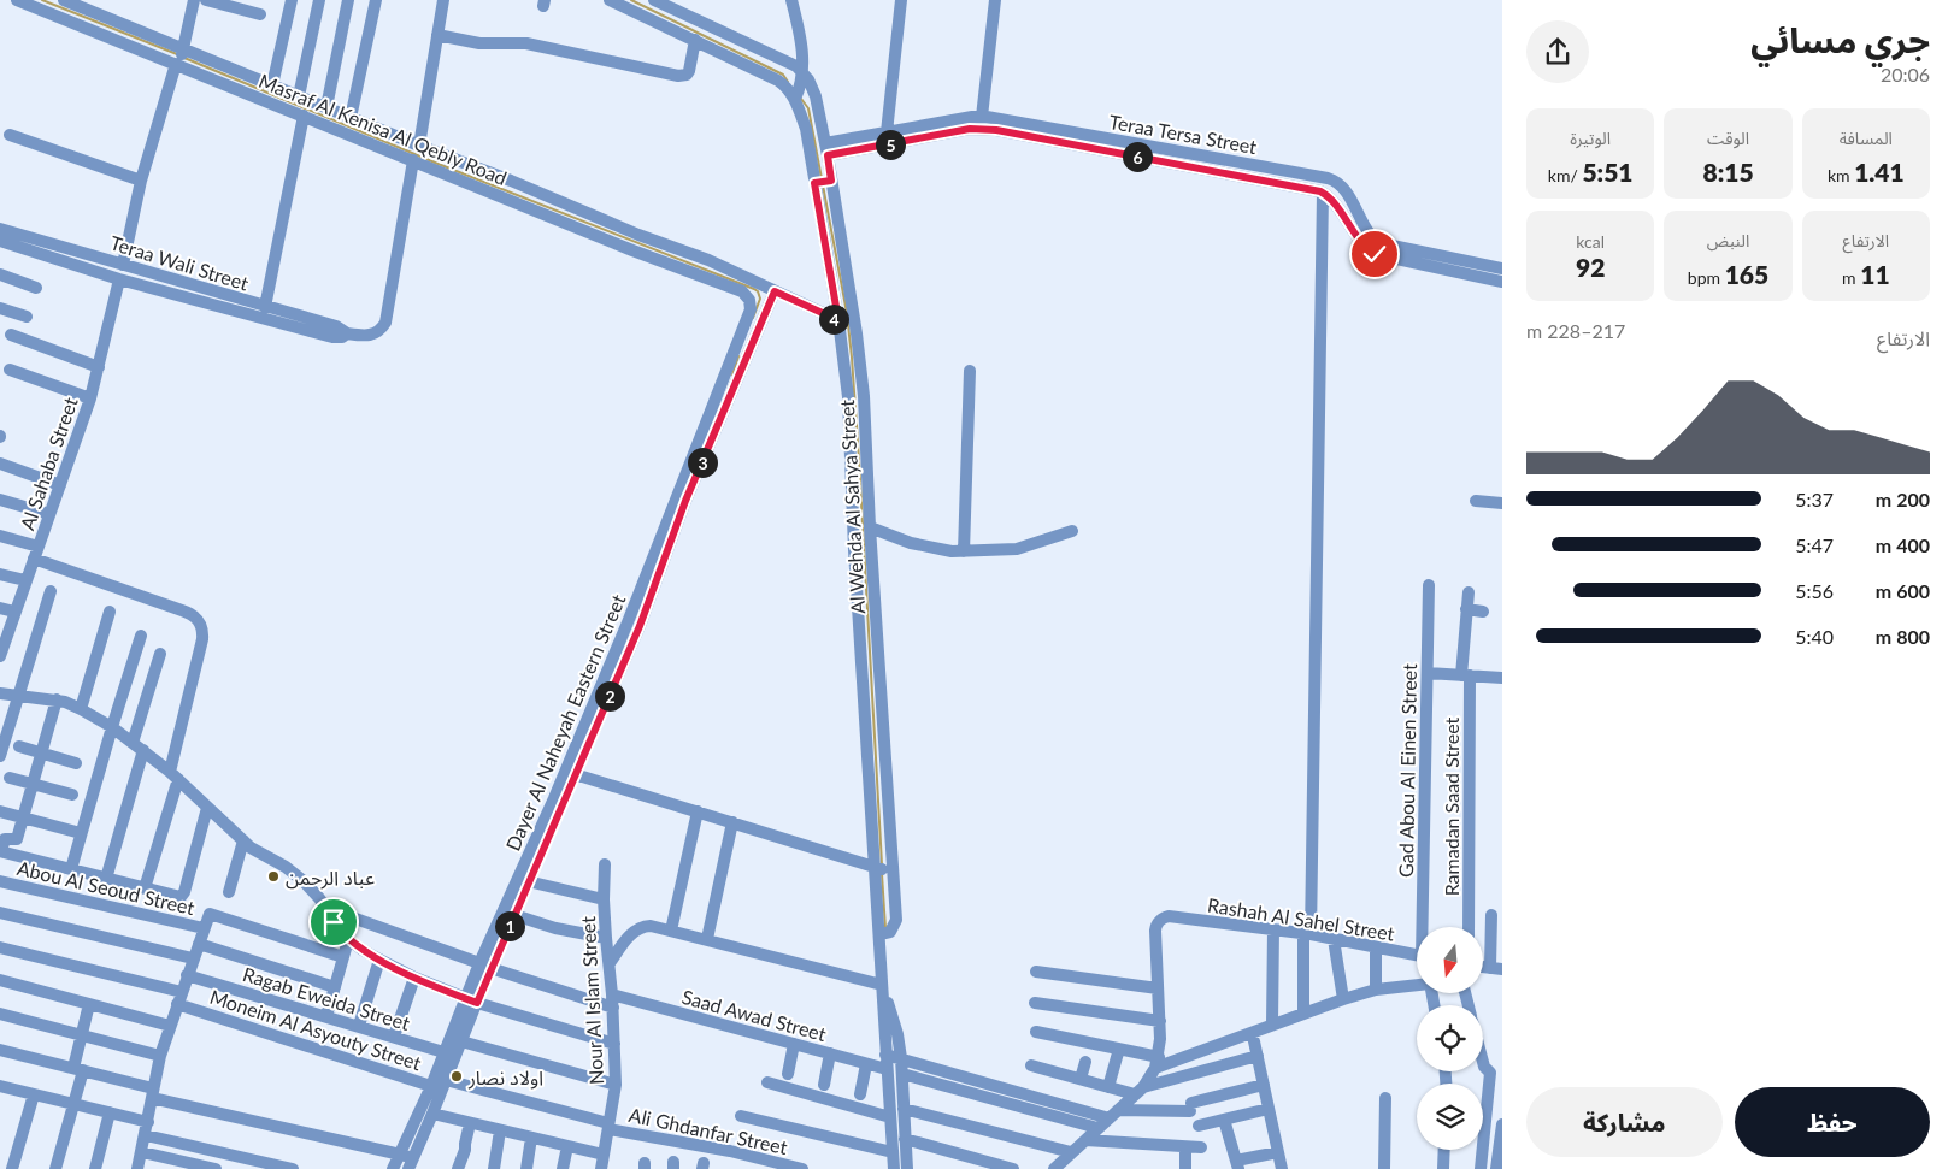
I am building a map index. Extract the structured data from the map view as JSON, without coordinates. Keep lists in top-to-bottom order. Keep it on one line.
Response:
{"streets":{"street":["Masraf Al Kenisa Al Qebly Road","Teraa Tersa Street","Teraa Wali Street","Al Sahaba Street","Al Wehda Al Sahya Street","Dayer Al Naheyah Eastern Street","Gad Abou Al Einen Street","Ramadan Saad Street","Abou Al Seoud Street","Rashah Al Sahel Street","Ragab Eweida Street","Nour Al Islam Street","Saad Awad Street","Moneim Al Asyouty Street","Ali Ghdanfar Street"]},"crossings":[["Masraf Al Kenisa Al Qebly Road","Teraa Wali Street"],["Masraf Al Kenisa Al Qebly Road","Al Wehda Al Sahya Street"],["Masraf Al Kenisa Al Qebly Road","Dayer Al Naheyah Eastern Street"],["Teraa Tersa Street","Al Wehda Al Sahya Street"],["Teraa Wali Street","Al Sahaba Street"],["Al Wehda Al Sahya Street","Saad Awad Street"],["Dayer Al Naheyah Eastern Street","Ragab Eweida Street"],["Dayer Al Naheyah Eastern Street","Moneim Al Asyouty Street"],["Nour Al Islam Street","Saad Awad Street"],["Nour Al Islam Street","Moneim Al Asyouty Street"],["Nour Al Islam Street","Ali Ghdanfar Street"],["Moneim Al Asyouty Street","Ali Ghdanfar Street"]],"places":["عباد الرحمن","اولاد نصار"],"north":"bottom","page":{"heading":["جري مسائي","20:06"],"stats":[["المسافة","1.41 km"],["الوقت","8:15"],["الوتيرة","5:51 /km"],["الارتفاع","11 m"],["النبض","165 bpm"],["kcal","92"]],"pins":["5","6","4","3","2","1"],"chart":["الارتفاع","217–228 m"],"list":[{"name":"200 m","note":"5:37"},{"name":"400 m","note":"5:47"},{"name":"600 m","note":"5:56"},{"name":"800 m","note":"5:40"}],"buttons":["حفظ","مشاركة"]}}
